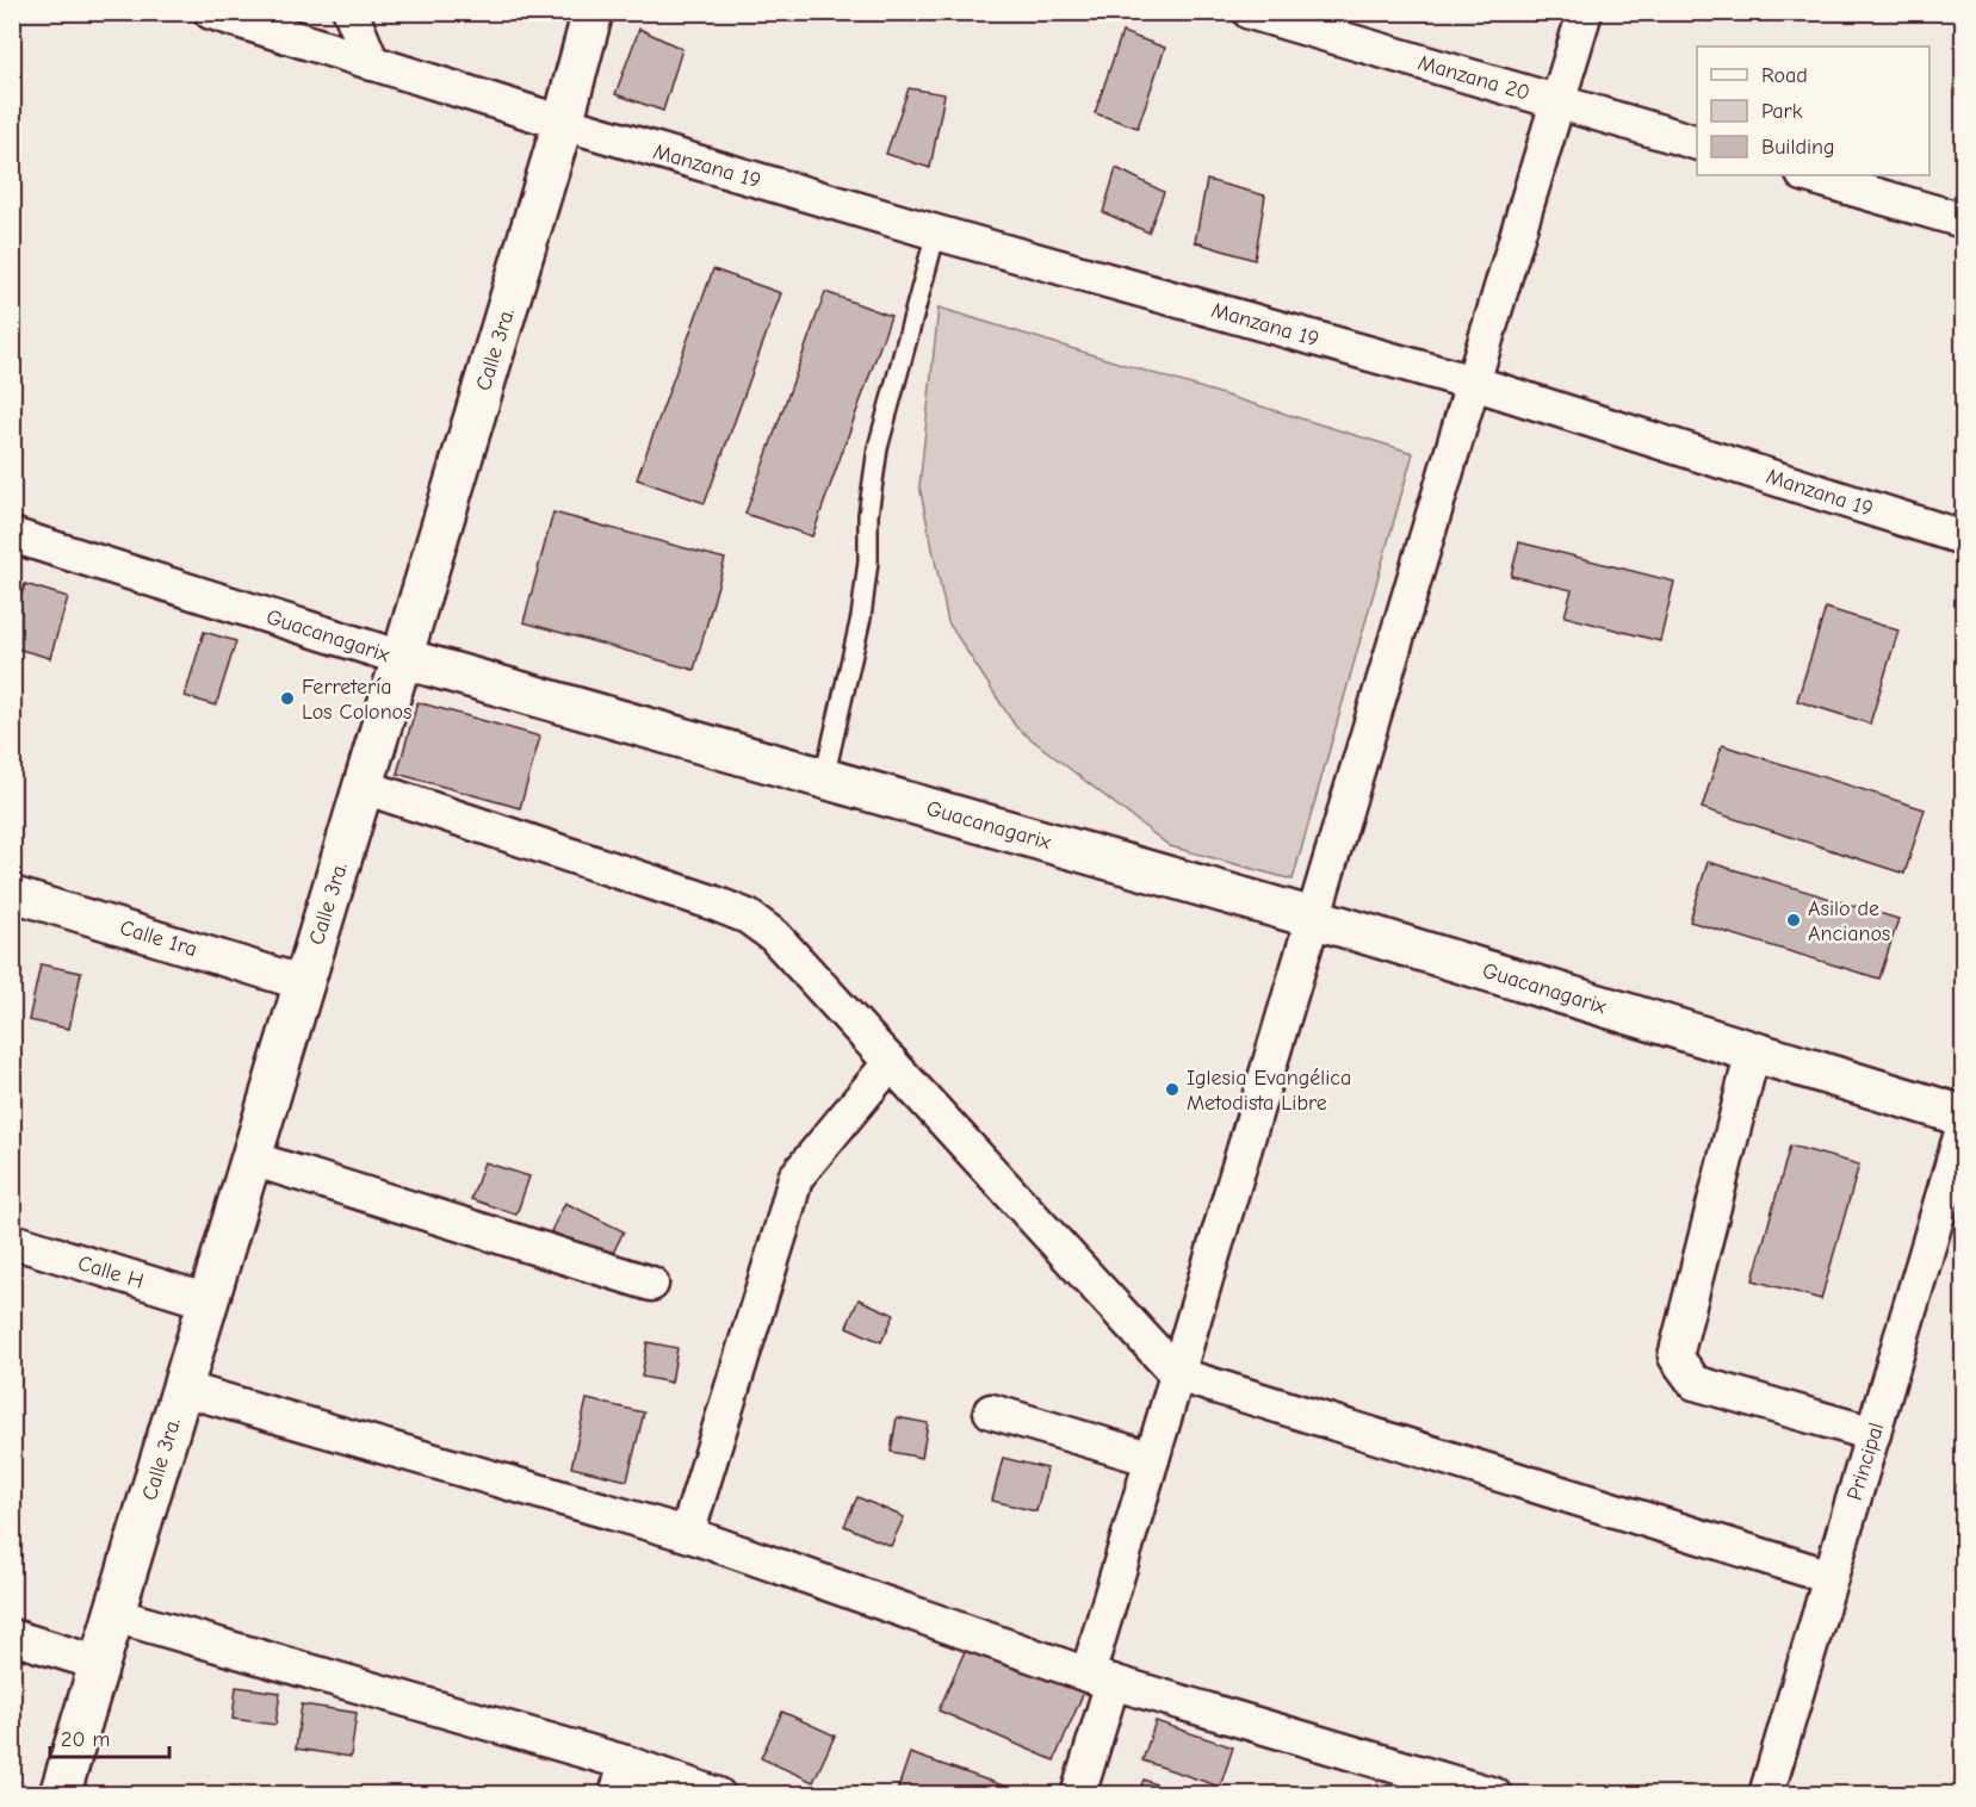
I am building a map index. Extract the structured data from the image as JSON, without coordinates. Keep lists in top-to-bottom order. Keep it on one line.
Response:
{"streets":{"main road":["Calle 3ra.","Guacanagarix"],"street":["Manzana 20","Manzana 19","Calle 1ra","Calle H","Principal"]},"crossings":[["Manzana 19","Calle 3ra."],["Calle 3ra.","Guacanagarix"],["Calle 3ra.","Calle 1ra"],["Calle 3ra.","Calle H"]],"places":["Ferretería Los Colonos","Asilo de Ancianos","Iglesia Evangélica Metodista Libre"],"legend":["Road","Park","Building"],"scale_bar":"20 m"}
